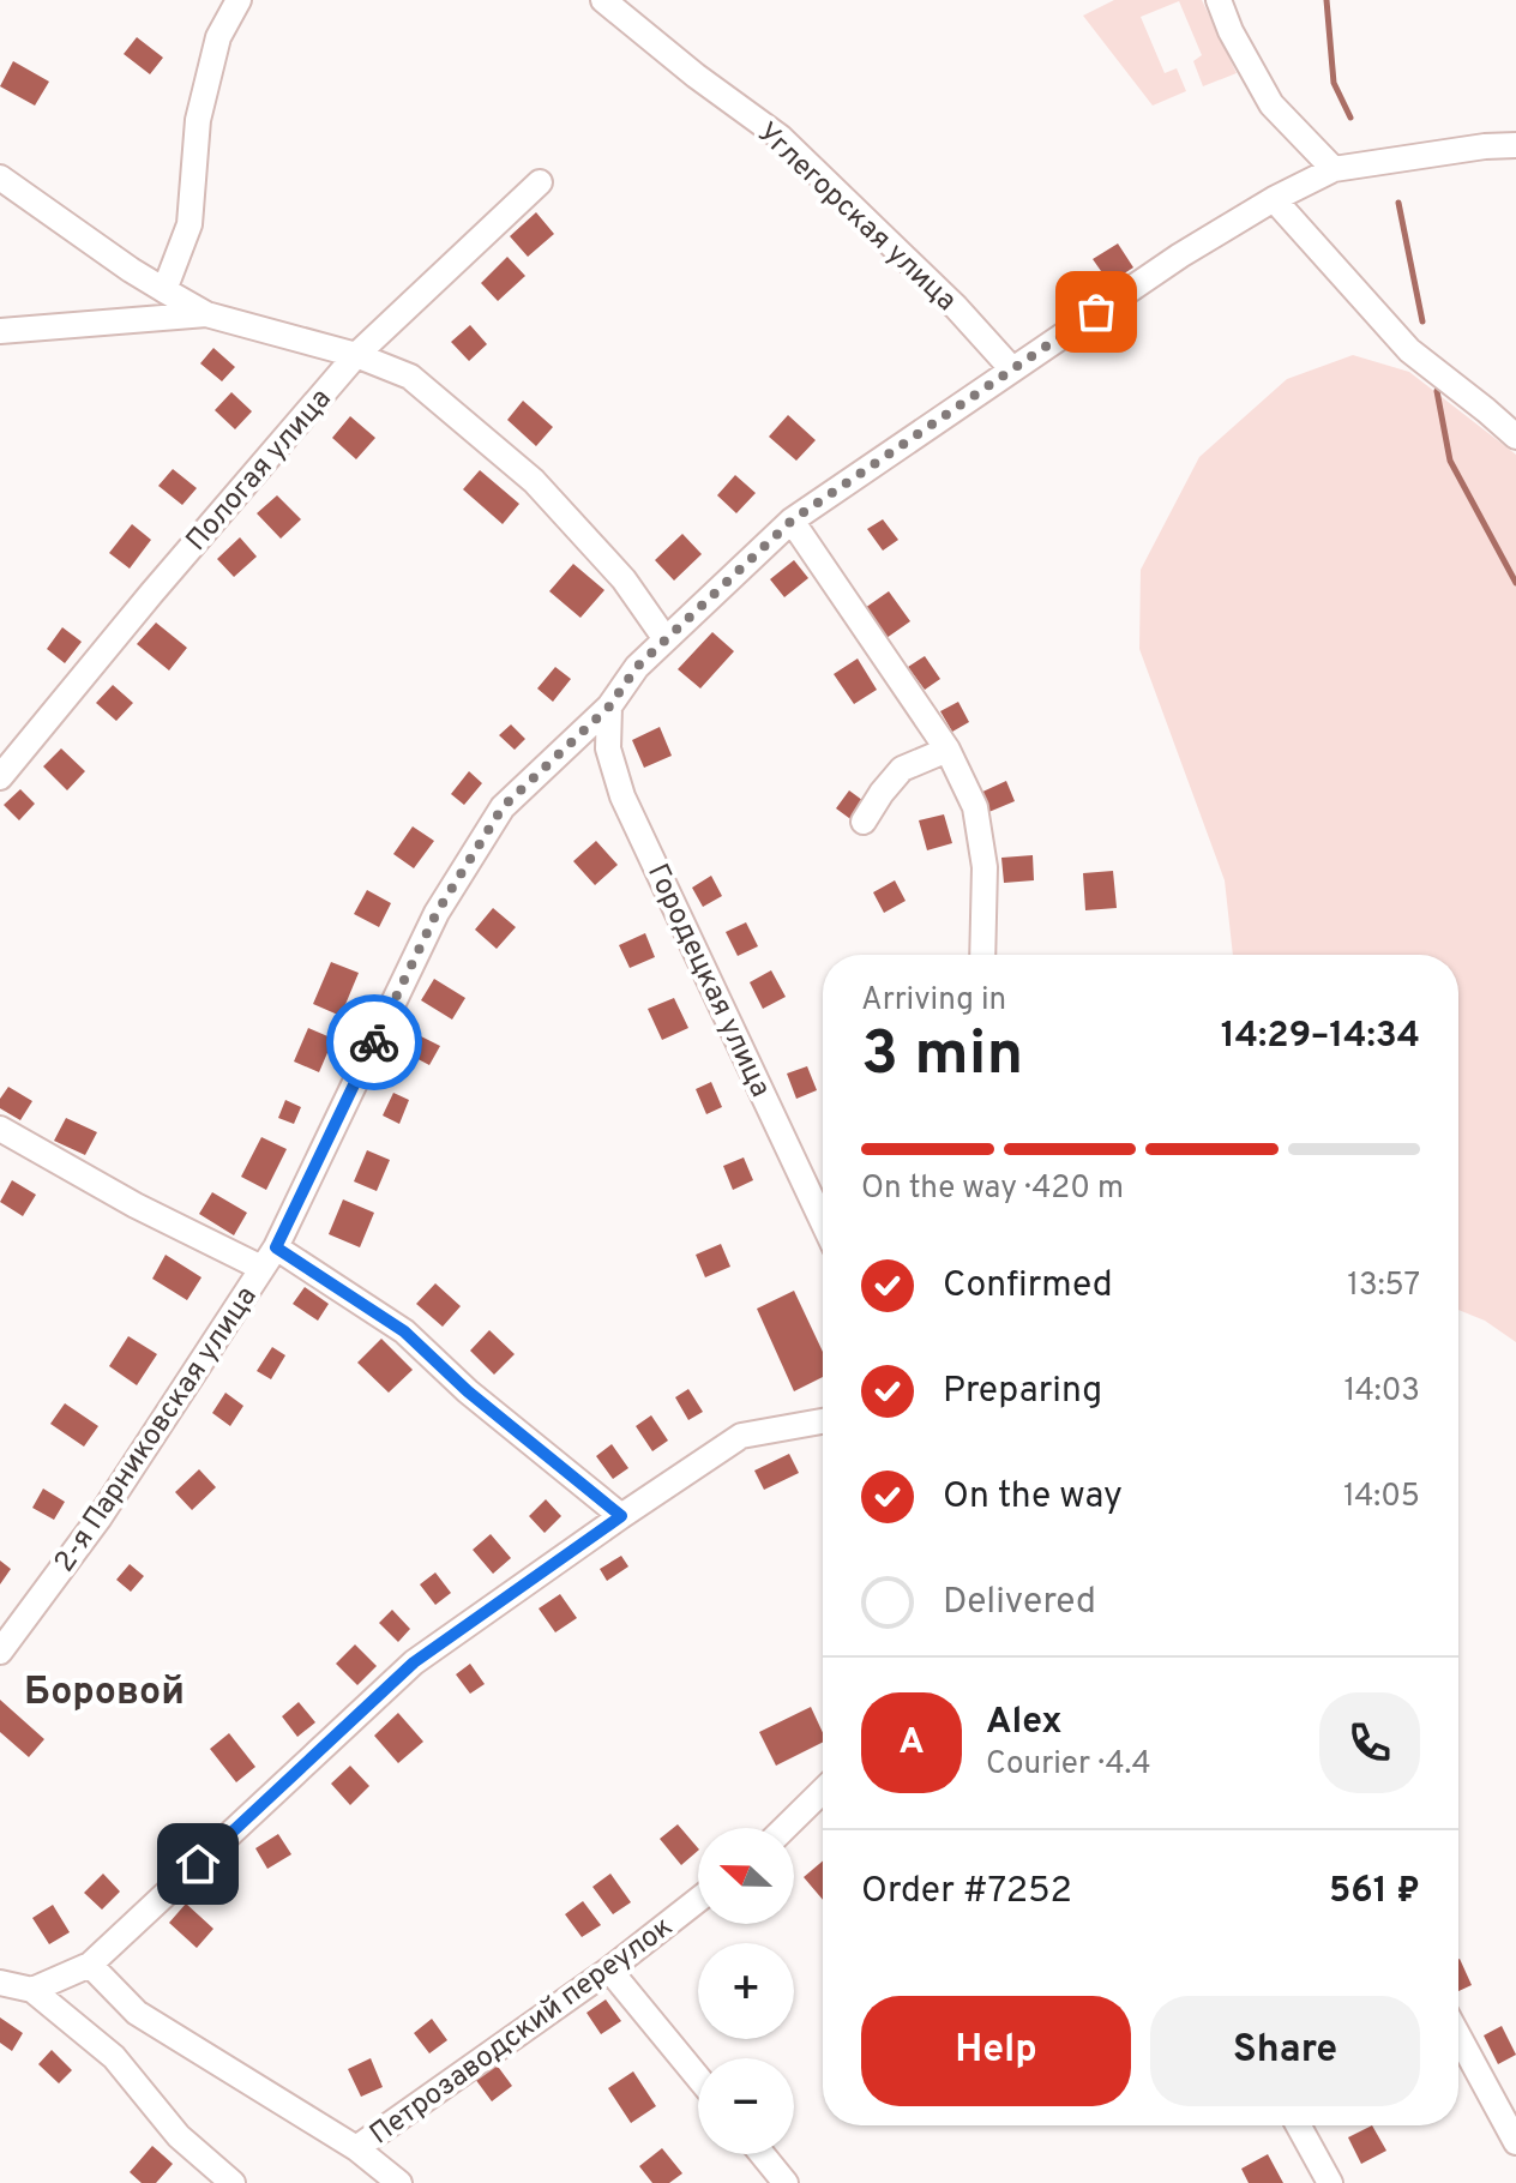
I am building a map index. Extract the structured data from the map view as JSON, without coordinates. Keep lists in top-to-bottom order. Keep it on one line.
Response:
{"streets":{"street":["Углегорская улица","Пологая улица","Городецкая улица","2-я Парниковская улица","Петрозаводский переулок"]},"crossings":[["Углегорская улица","2-я Парниковская улица"],["Городецкая улица","2-я Парниковская улица"]],"districts":["Боровой"],"north":"left","page":{"heading":["3 min","Arriving in","14:29–14:34"],"panel":["Alex","Courier · 4.4","Order #7252","561 ₽"],"bar":"On the way · 420 m","list":[["Confirmed","13:57"],["Preparing","14:03"],["On the way","14:05"],"Delivered"],"round":"A","map_buttons":["+","−"],"buttons":["Help","Share"]}}
